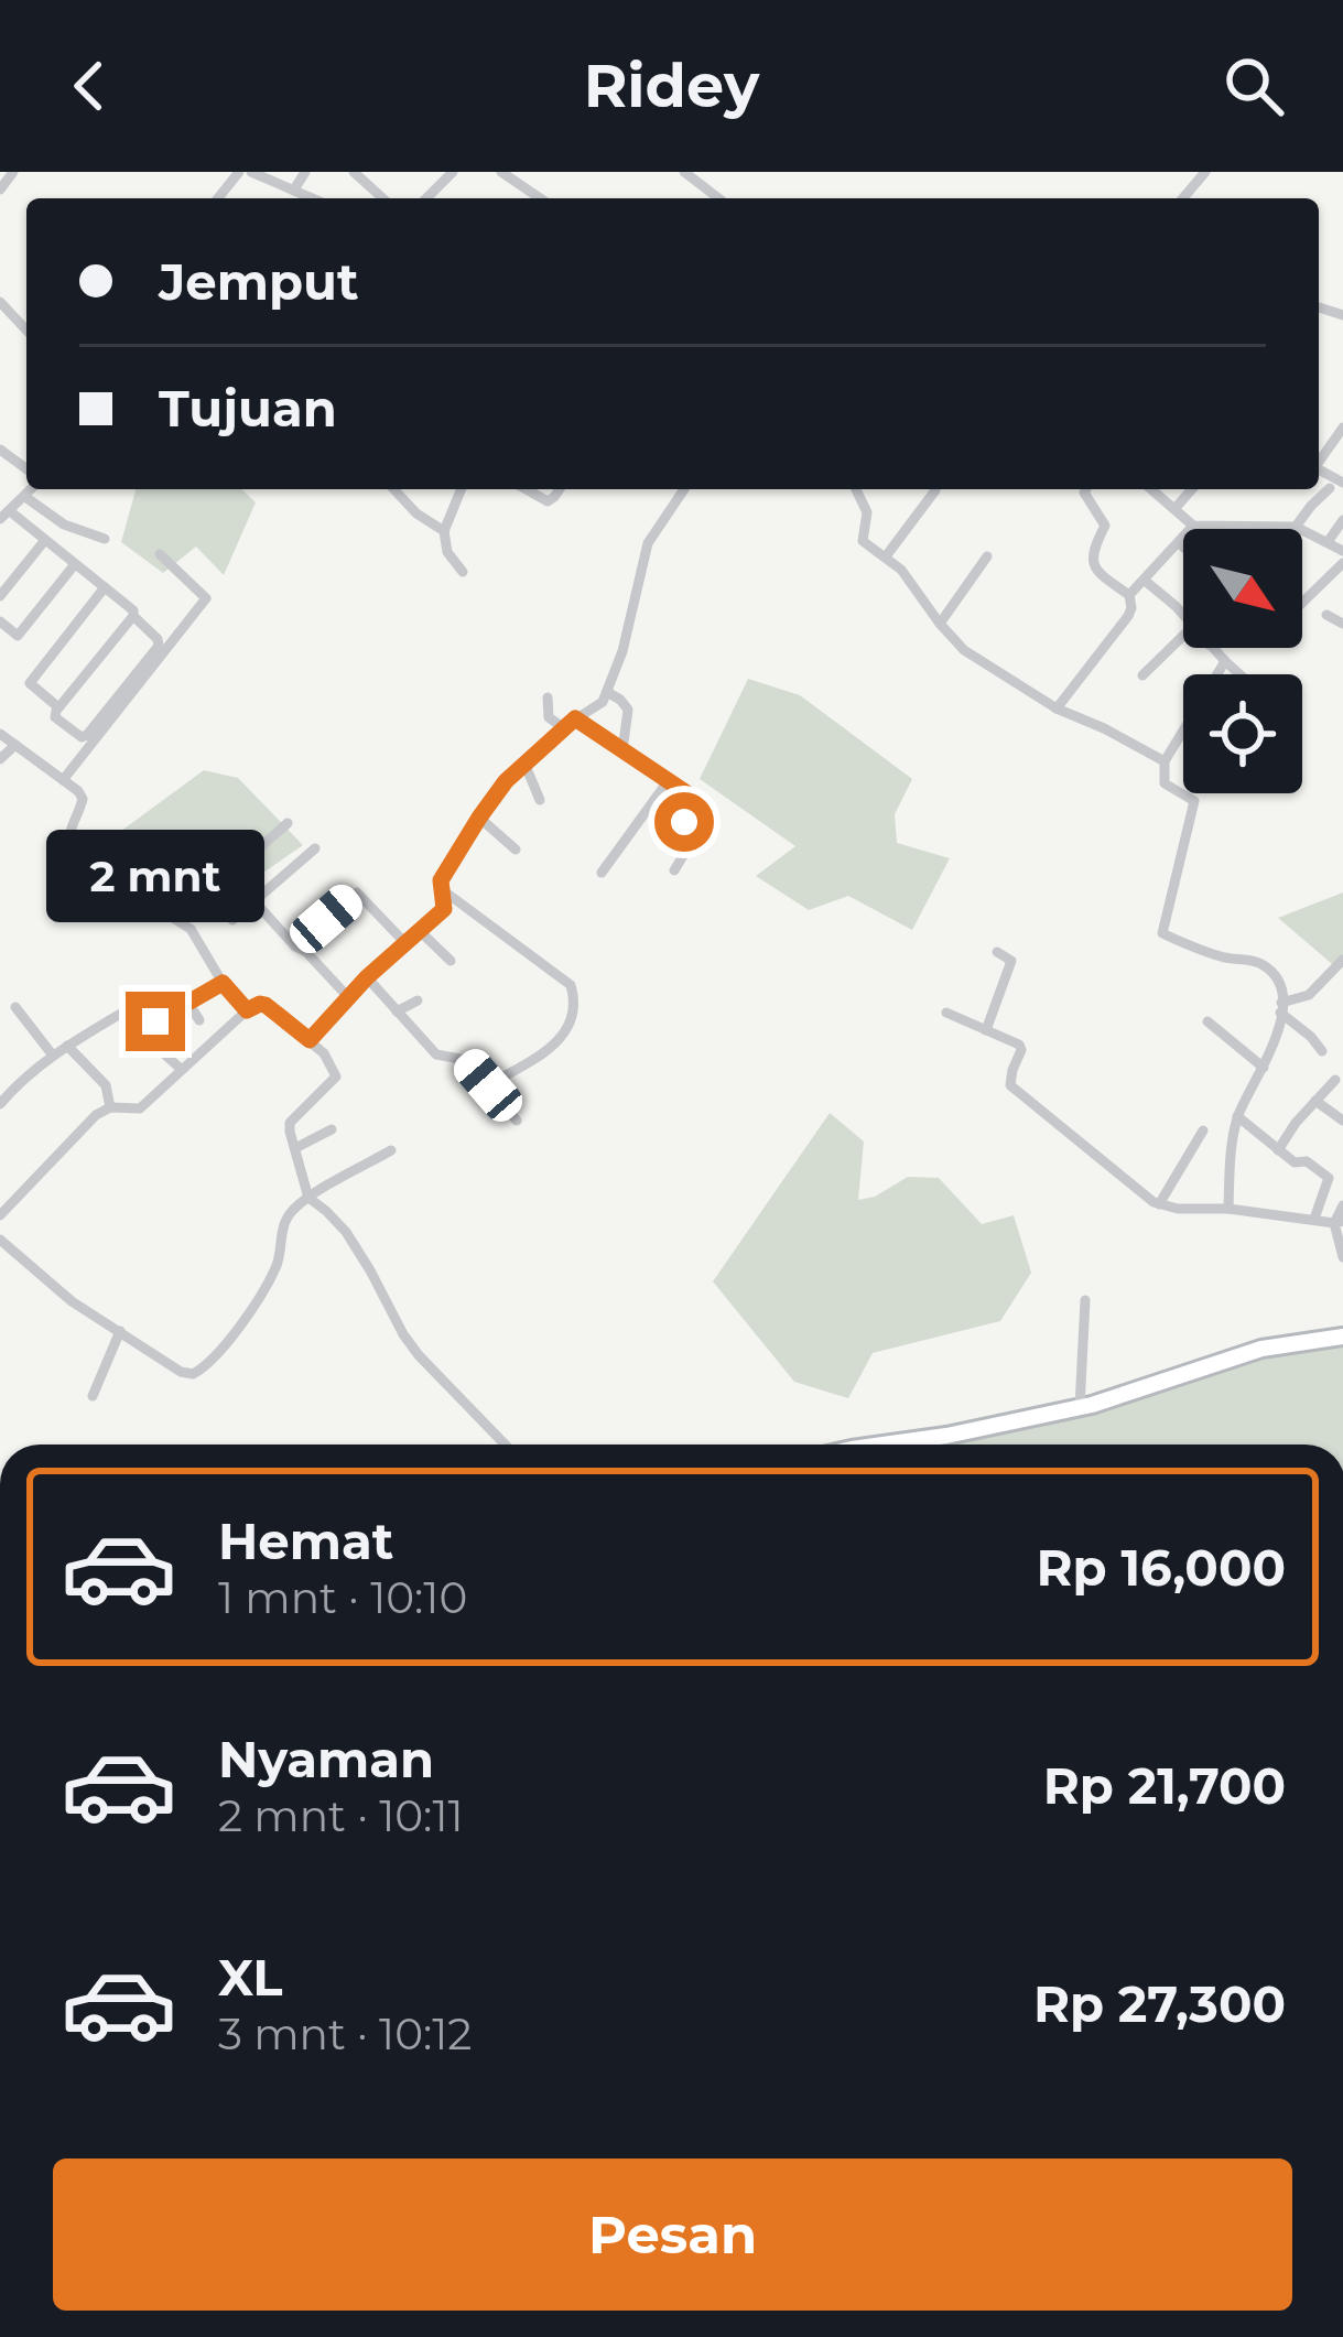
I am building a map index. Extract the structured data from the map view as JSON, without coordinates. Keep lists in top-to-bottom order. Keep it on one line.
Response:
{"north":"bottom right","page":{"header":"Ridey","banner":["Jemput","Tujuan"],"bubble":"2 mnt","list":[{"name":"Hemat","note":"1 mnt · 10:10","value":"Rp 16,000"},{"name":"Nyaman","note":"2 mnt · 10:11","value":"Rp 21,700"},{"name":"XL","note":"3 mnt · 10:12","value":"Rp 27,300"}],"buttons":"Pesan"}}
